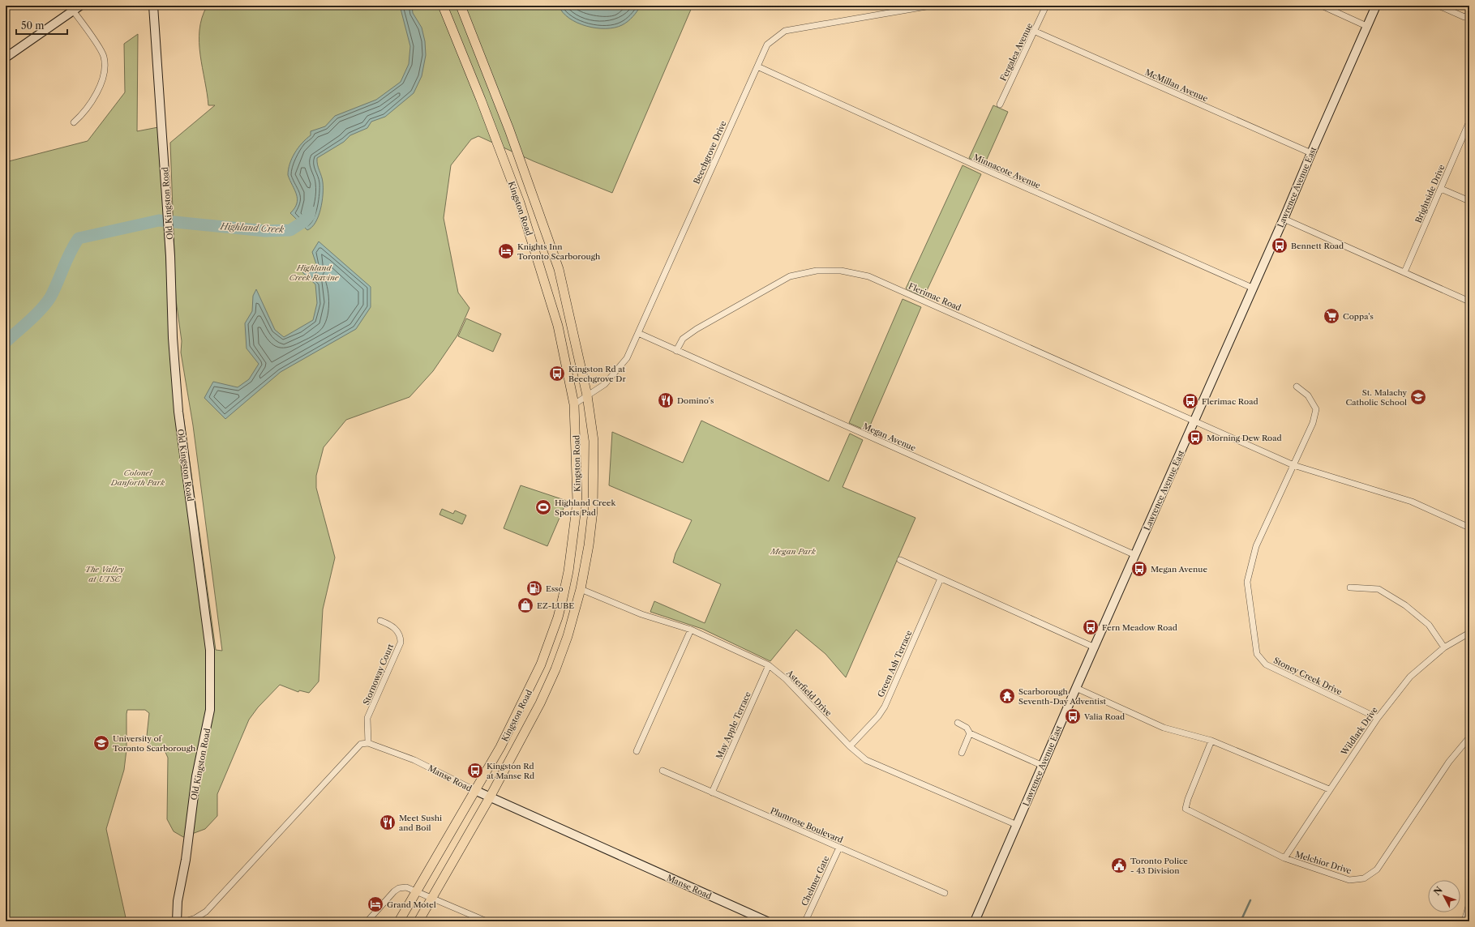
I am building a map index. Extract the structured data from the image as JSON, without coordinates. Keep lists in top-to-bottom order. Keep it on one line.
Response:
{"streets":{"main road":["Kingston Road"],"street":["Fergalea Avenue","McMillan Avenue","Beechgrove Drive","Minnacote Avenue","Lawrence Avenue East","Brightside Drive","Old Kingston Road","Flerimac Road","Megan Avenue","Green Ash Terrace","Stornoway Court","Stoney Creek Drive","Asterfield Drive","May Apple Terrace","Wildlark Drive","Manse Road","Plumrose Boulevard","Melchior Drive","Chelmer Gate"]},"crossings":[["Fergalea Avenue","McMillan Avenue"],["McMillan Avenue","Lawrence Avenue East"],["Beechgrove Drive","Minnacote Avenue"],["Beechgrove Drive","Kingston Road"],["Beechgrove Drive","Megan Avenue"],["Minnacote Avenue","Lawrence Avenue East"],["Lawrence Avenue East","Flerimac Road"],["Lawrence Avenue East","Megan Avenue"],["Lawrence Avenue East","Asterfield Drive"],["Kingston Road","Asterfield Drive"],["Kingston Road","Manse Road"],["Flerimac Road","Megan Avenue"],["Green Ash Terrace","Asterfield Drive"],["Stornoway Court","Manse Road"],["Stoney Creek Drive","Wildlark Drive"],["Asterfield Drive","May Apple Terrace"],["May Apple Terrace","Plumrose Boulevard"],["Wildlark Drive","Melchior Drive"],["Plumrose Boulevard","Chelmer Gate"]],"water":["Highland Creek"],"parks":["Highland Creek Ravine","Colonel Danforth Park","Megan Park","The Valley at UTSC"],"places":{"bus stop":["Bennett Road","Kingston Rd at Beechgrove Dr","Flerimac Road","Morning Dew Road","Megan Avenue","Fern Meadow Road","Valia Road","Kingston Rd at Manse Rd"],"hotel":["Knights Inn Toronto Scarborough","Grand Motel"],"supermarket":["Coppa's"],"school or university":["St. Malachy Catholic School","University of Toronto Scarborough"],"restaurant":["Domino's","Meet Sushi and Boil"],"sports":["Highland Creek Sports Pad"],"fuel station":["Esso"],"shop":["EZ-LUBE"],"temple":["Scarborough Seventh-Day Adventist"],"public building":["Toronto Police - 43 Division"]},"scale_bar":"50 m","north":"top left"}
